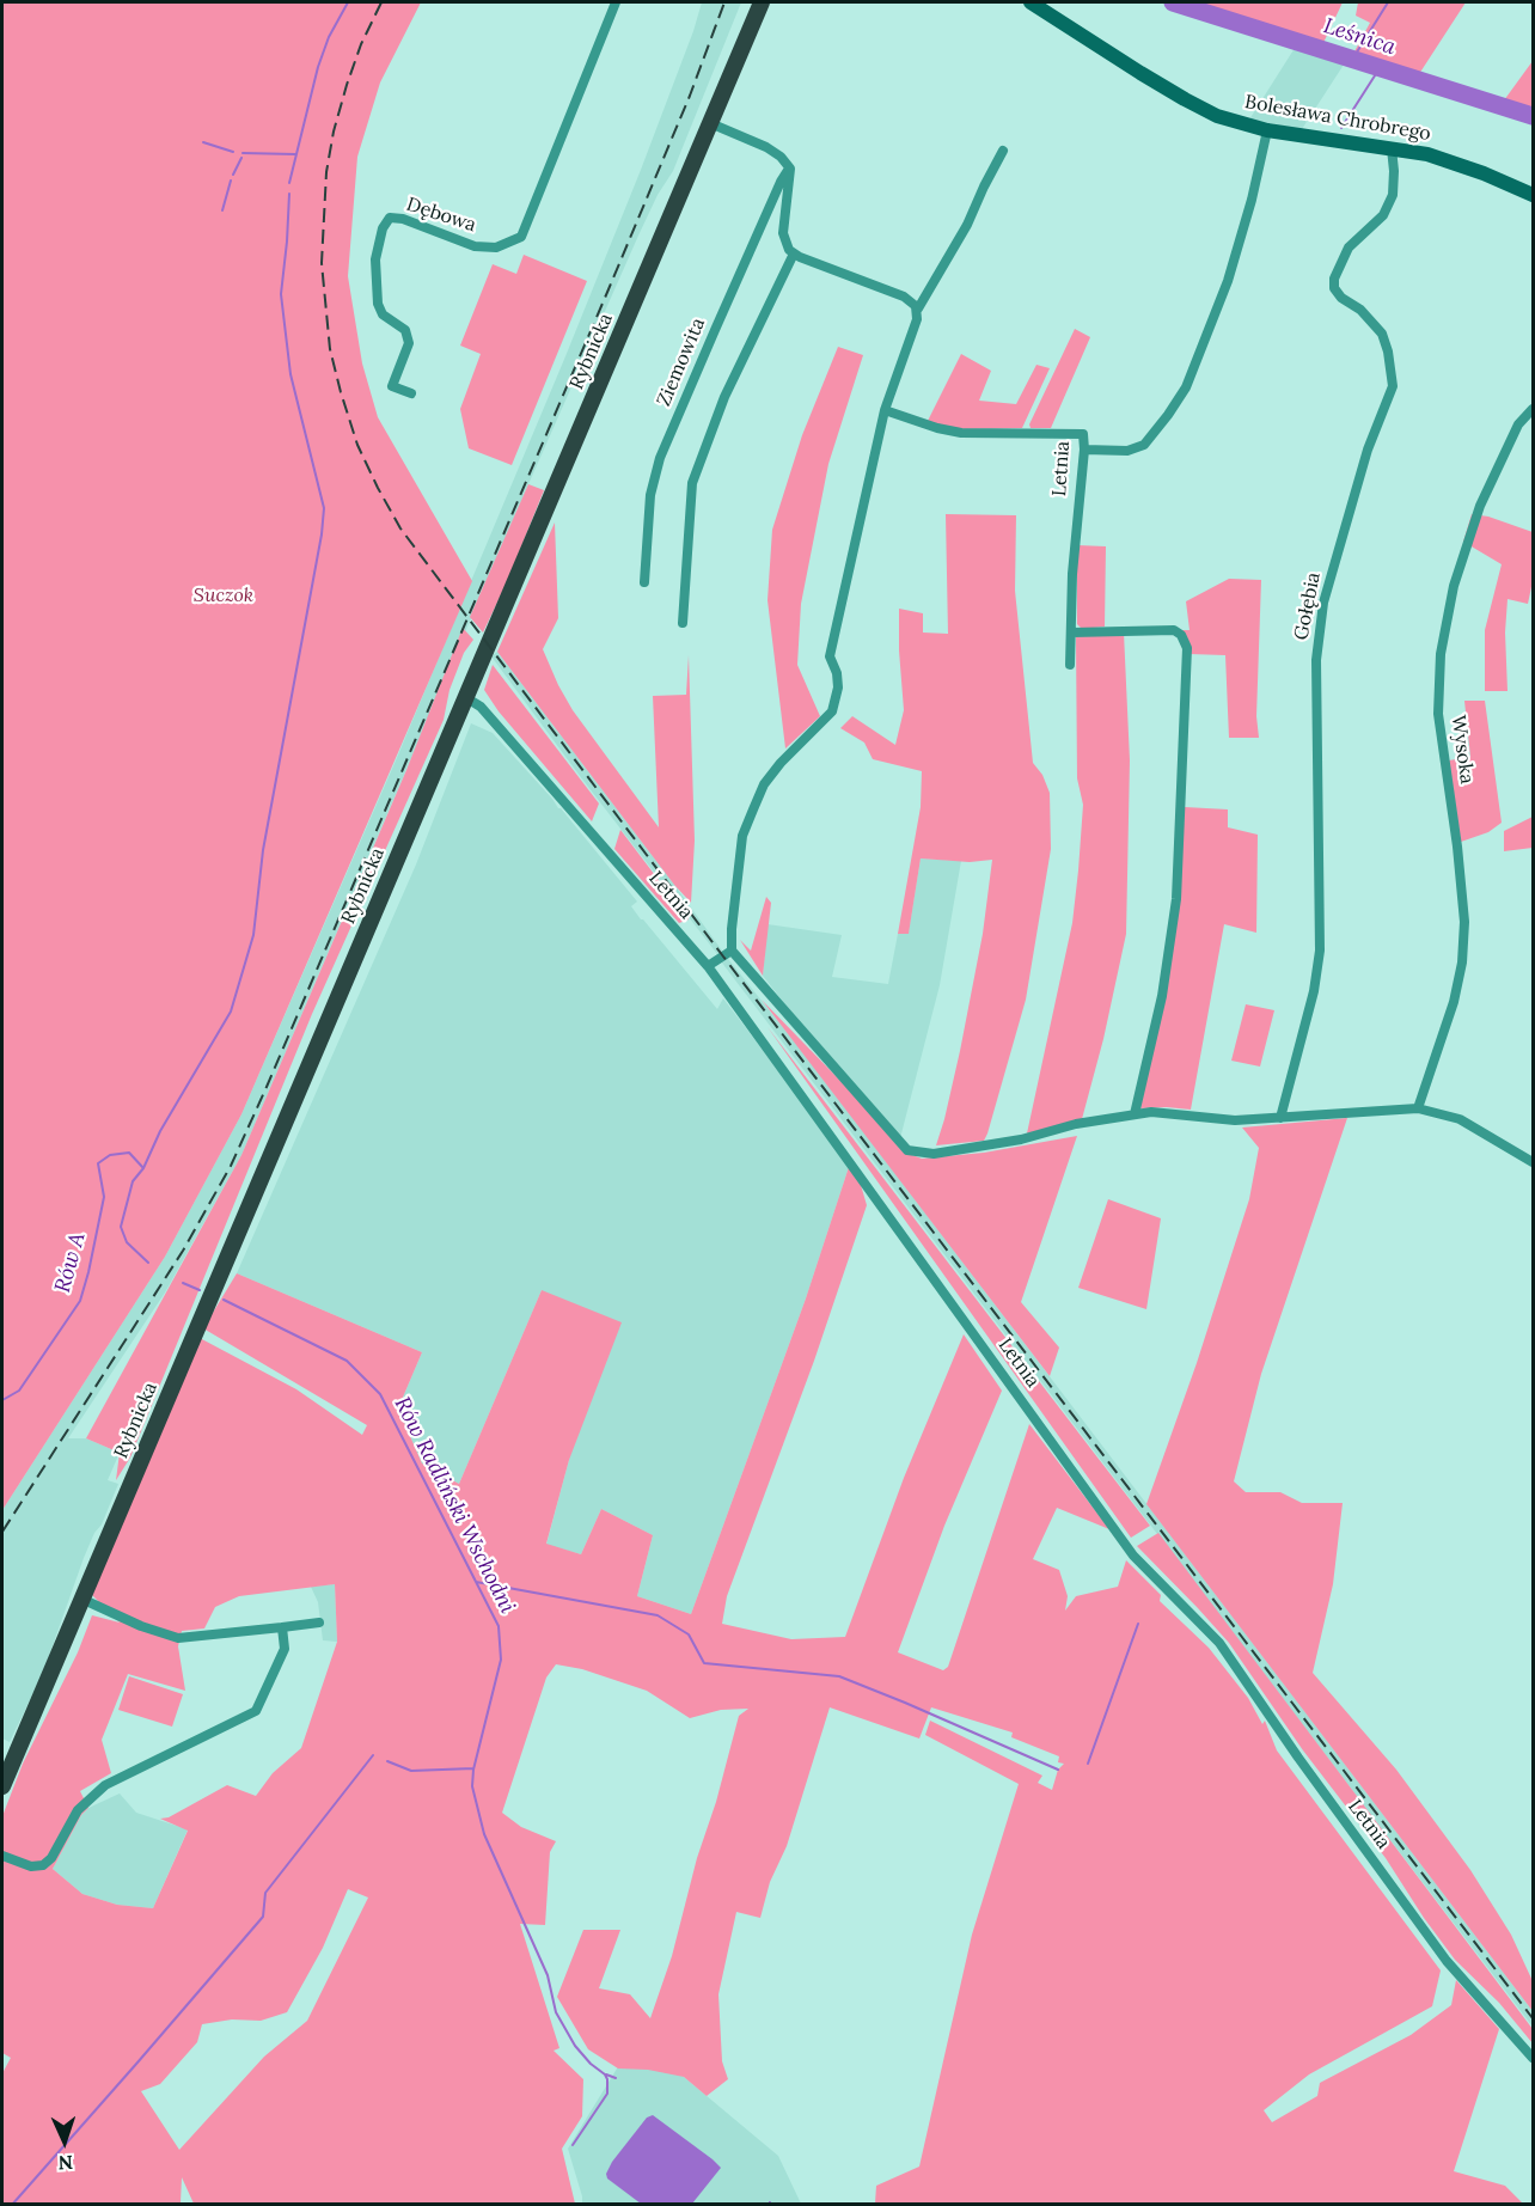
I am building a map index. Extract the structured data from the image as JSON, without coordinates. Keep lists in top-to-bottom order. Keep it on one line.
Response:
{"streets":{"main road":["Rybnicka"],"street":["Bolesława Chrobrego","Dębowa","Ziemowita","Letnia","Gołębia","Wysoka"]},"crossings":[["Bolesława Chrobrego","Gołębia"],["Rybnicka","Letnia"]],"water":["Leśnica","Rów A","Rów Radliński Wschodni"],"parks":["Suczok"],"north":"bottom"}
